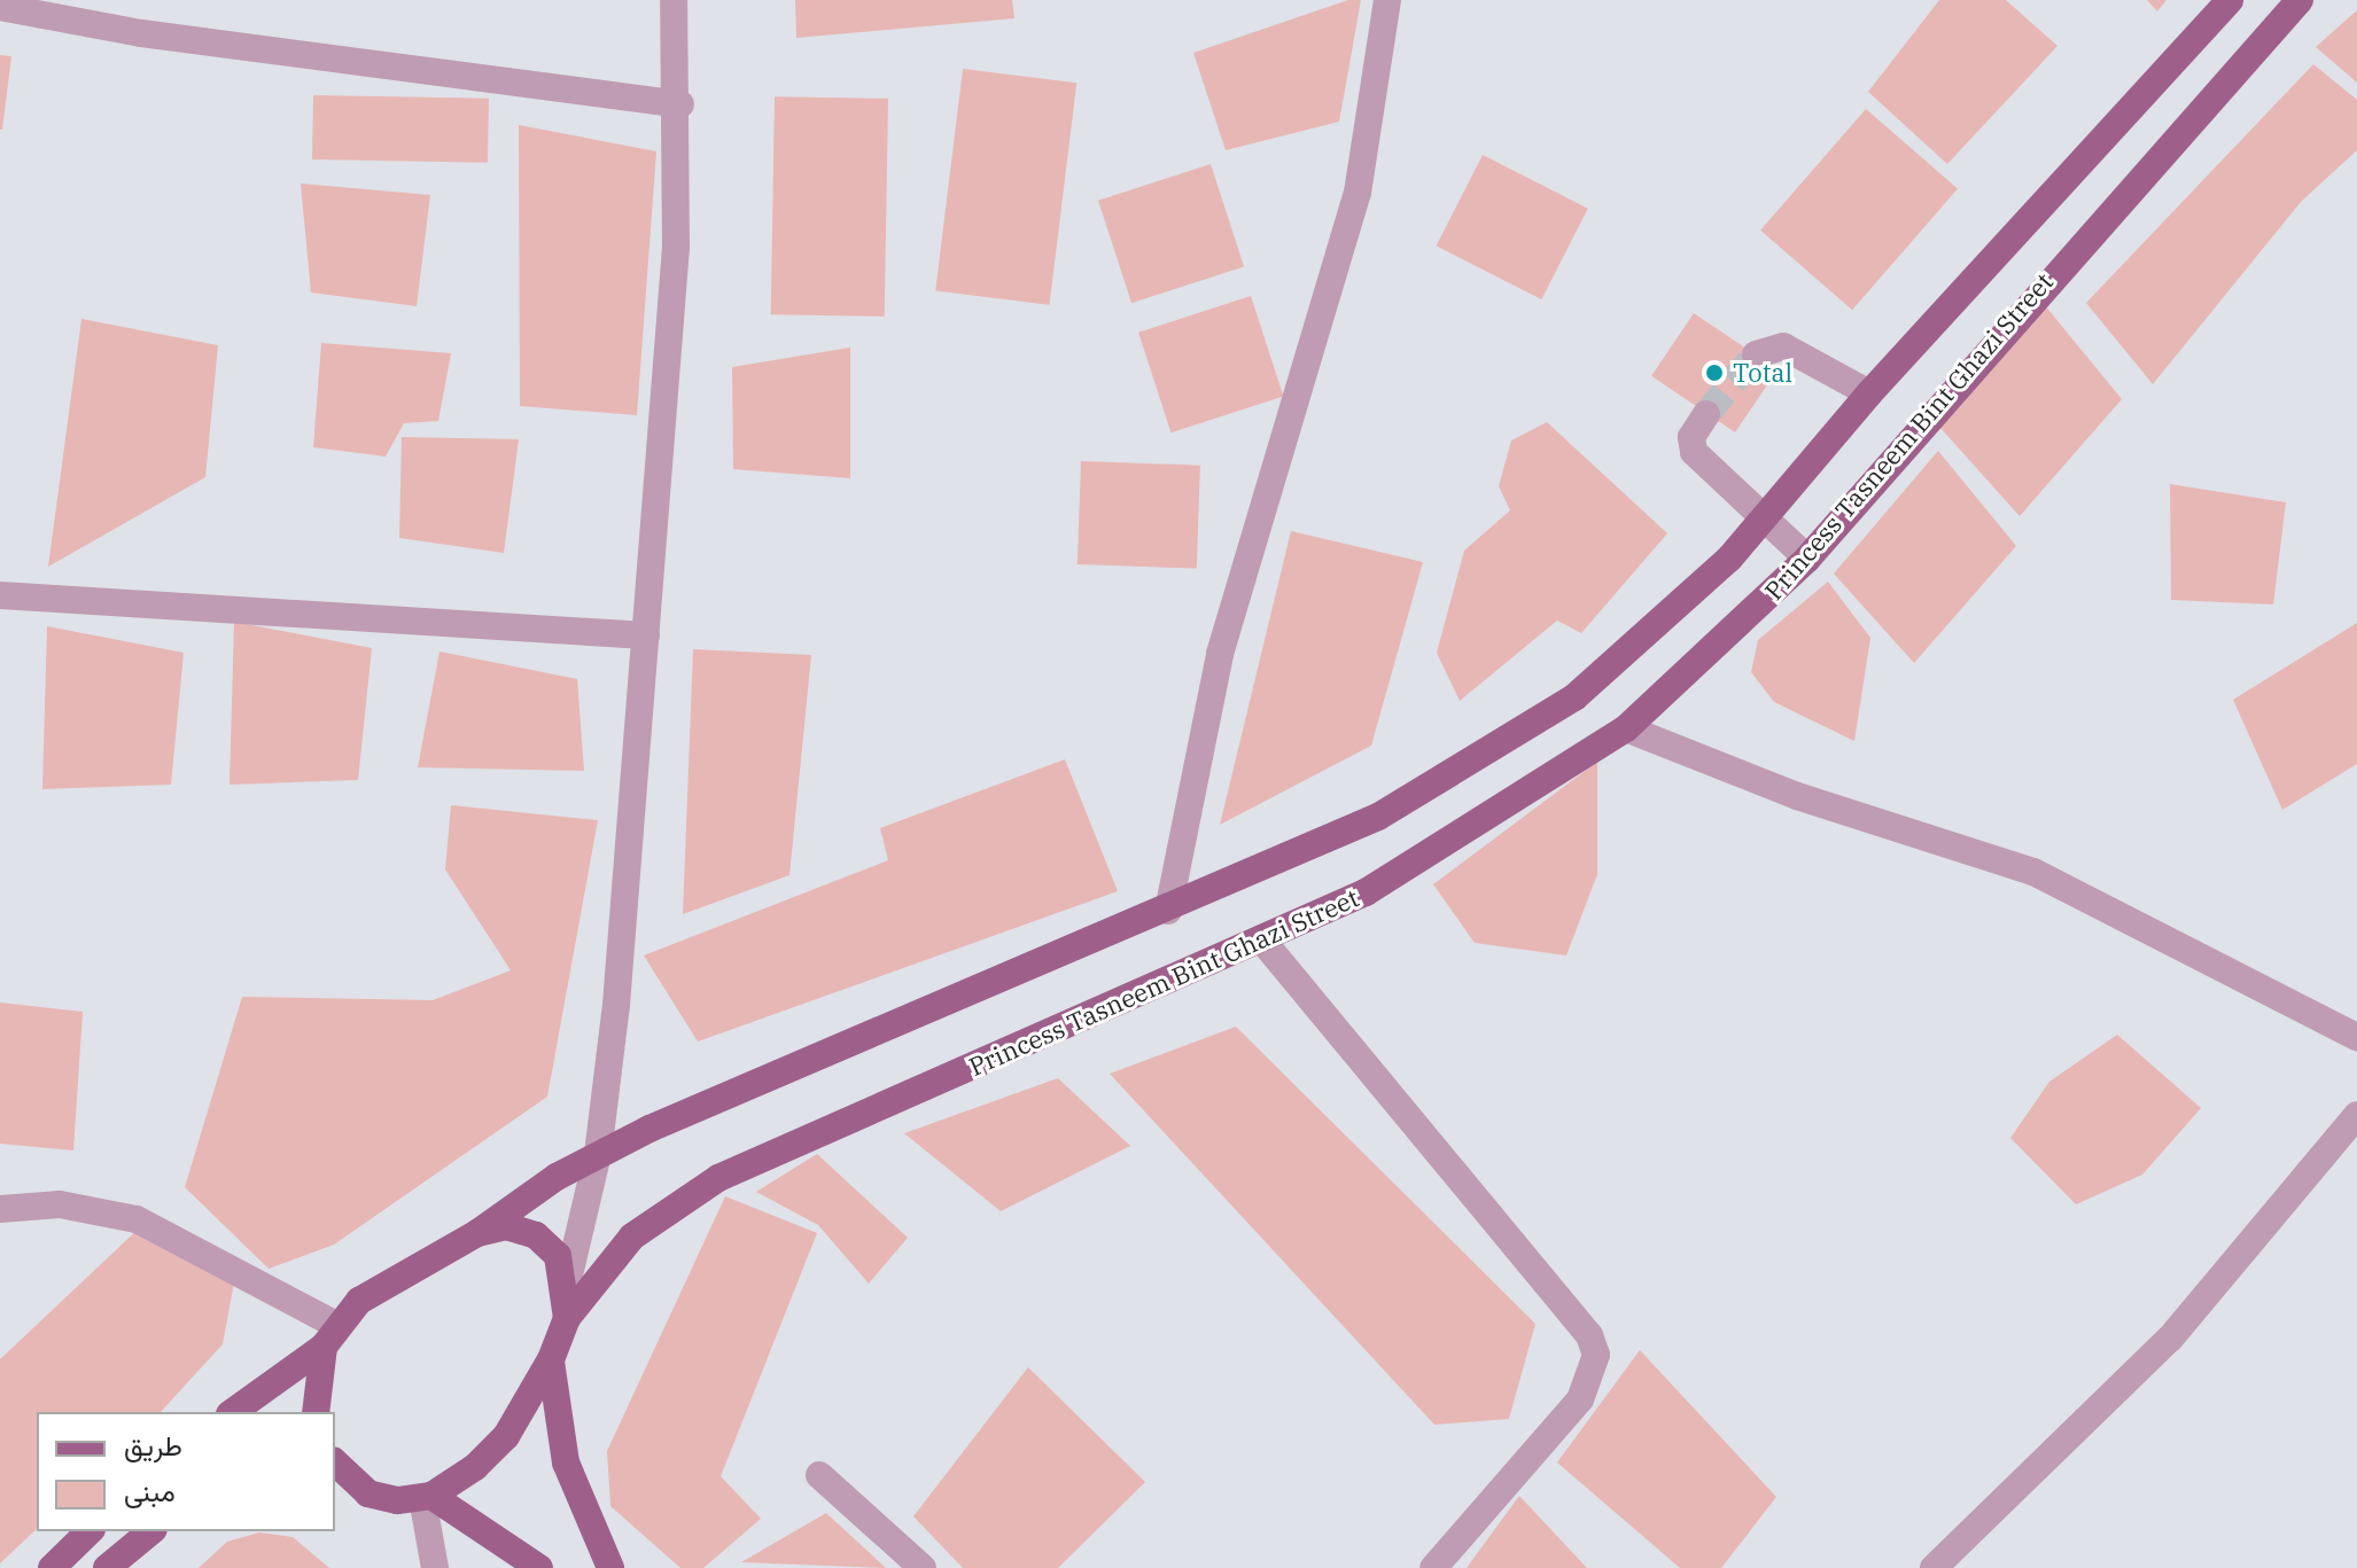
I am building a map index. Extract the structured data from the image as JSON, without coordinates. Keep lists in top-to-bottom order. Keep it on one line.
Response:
{"streets":{"main road":["Princess Tasneem Bint Ghazi Street"]},"places":["Total"],"legend":["طريق","مبنى"]}
